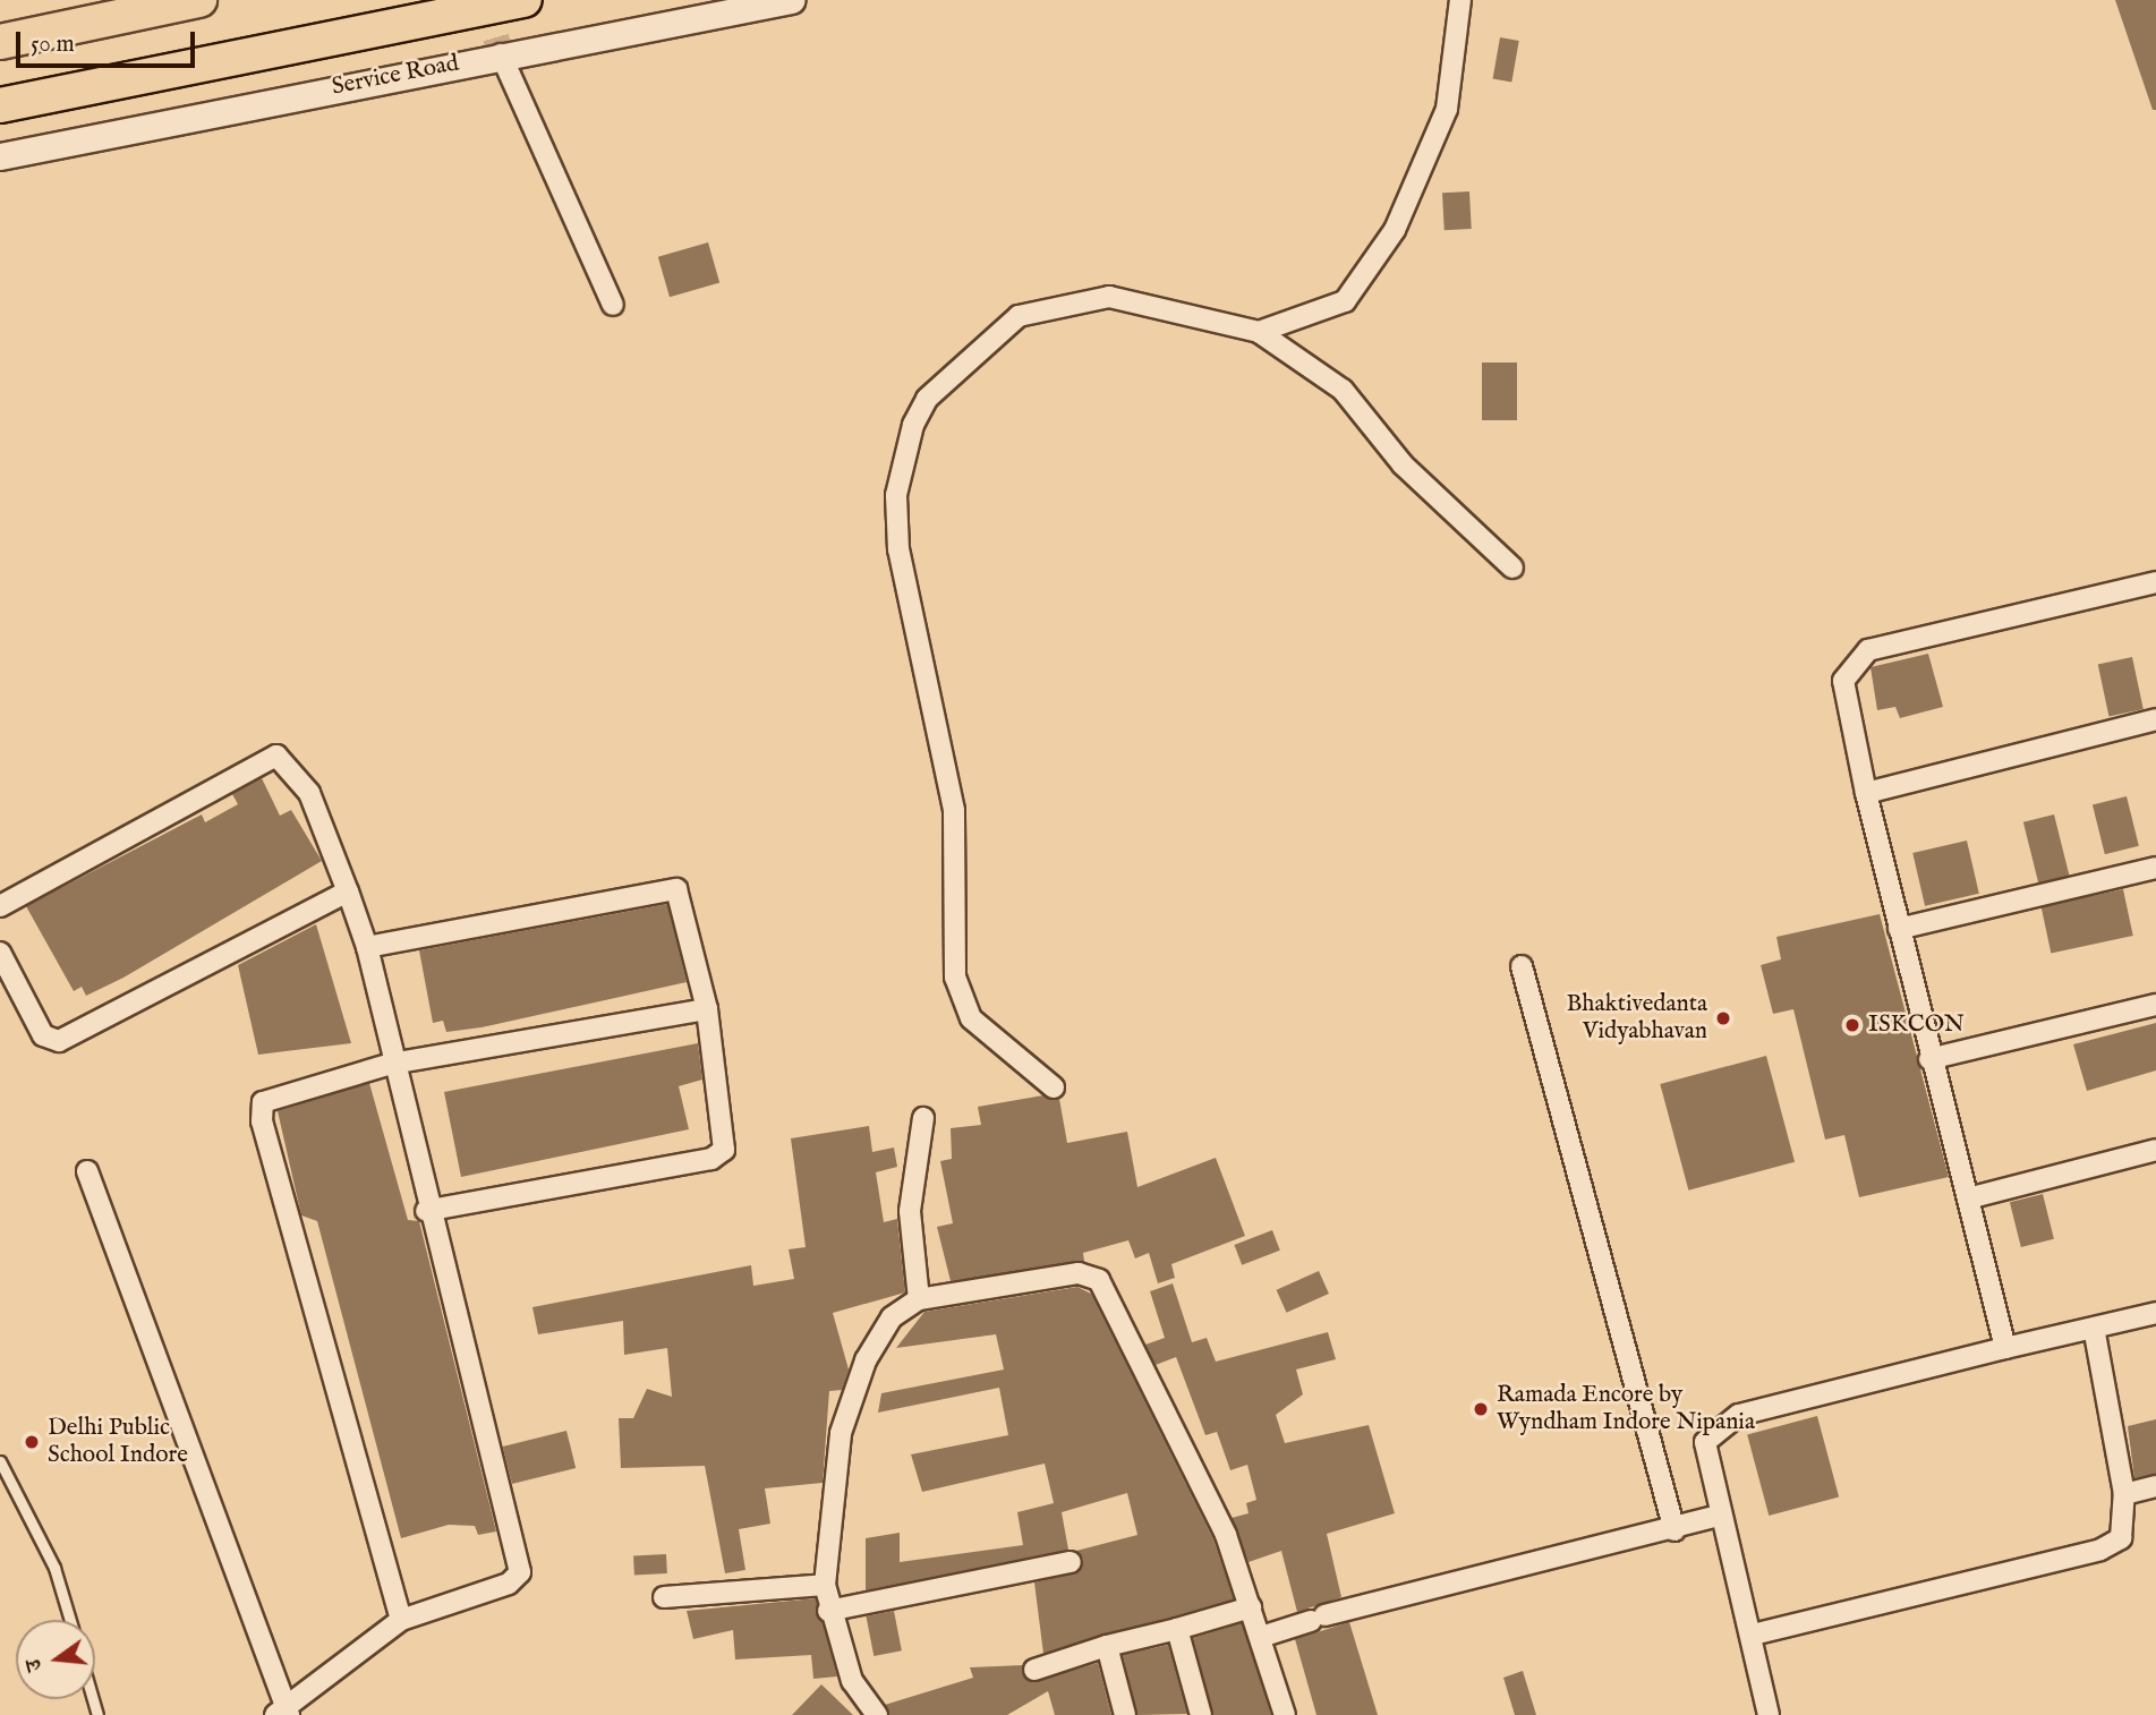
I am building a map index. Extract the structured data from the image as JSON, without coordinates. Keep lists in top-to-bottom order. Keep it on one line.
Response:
{"streets":{"street":["Service Road"]},"places":["Bhaktivedanta Vidyabhavan","ISKCON","Ramada Encore by Wyndham Indore Nipania","Delhi Public School Indore"],"scale_bar":"50 m","north":"left"}
